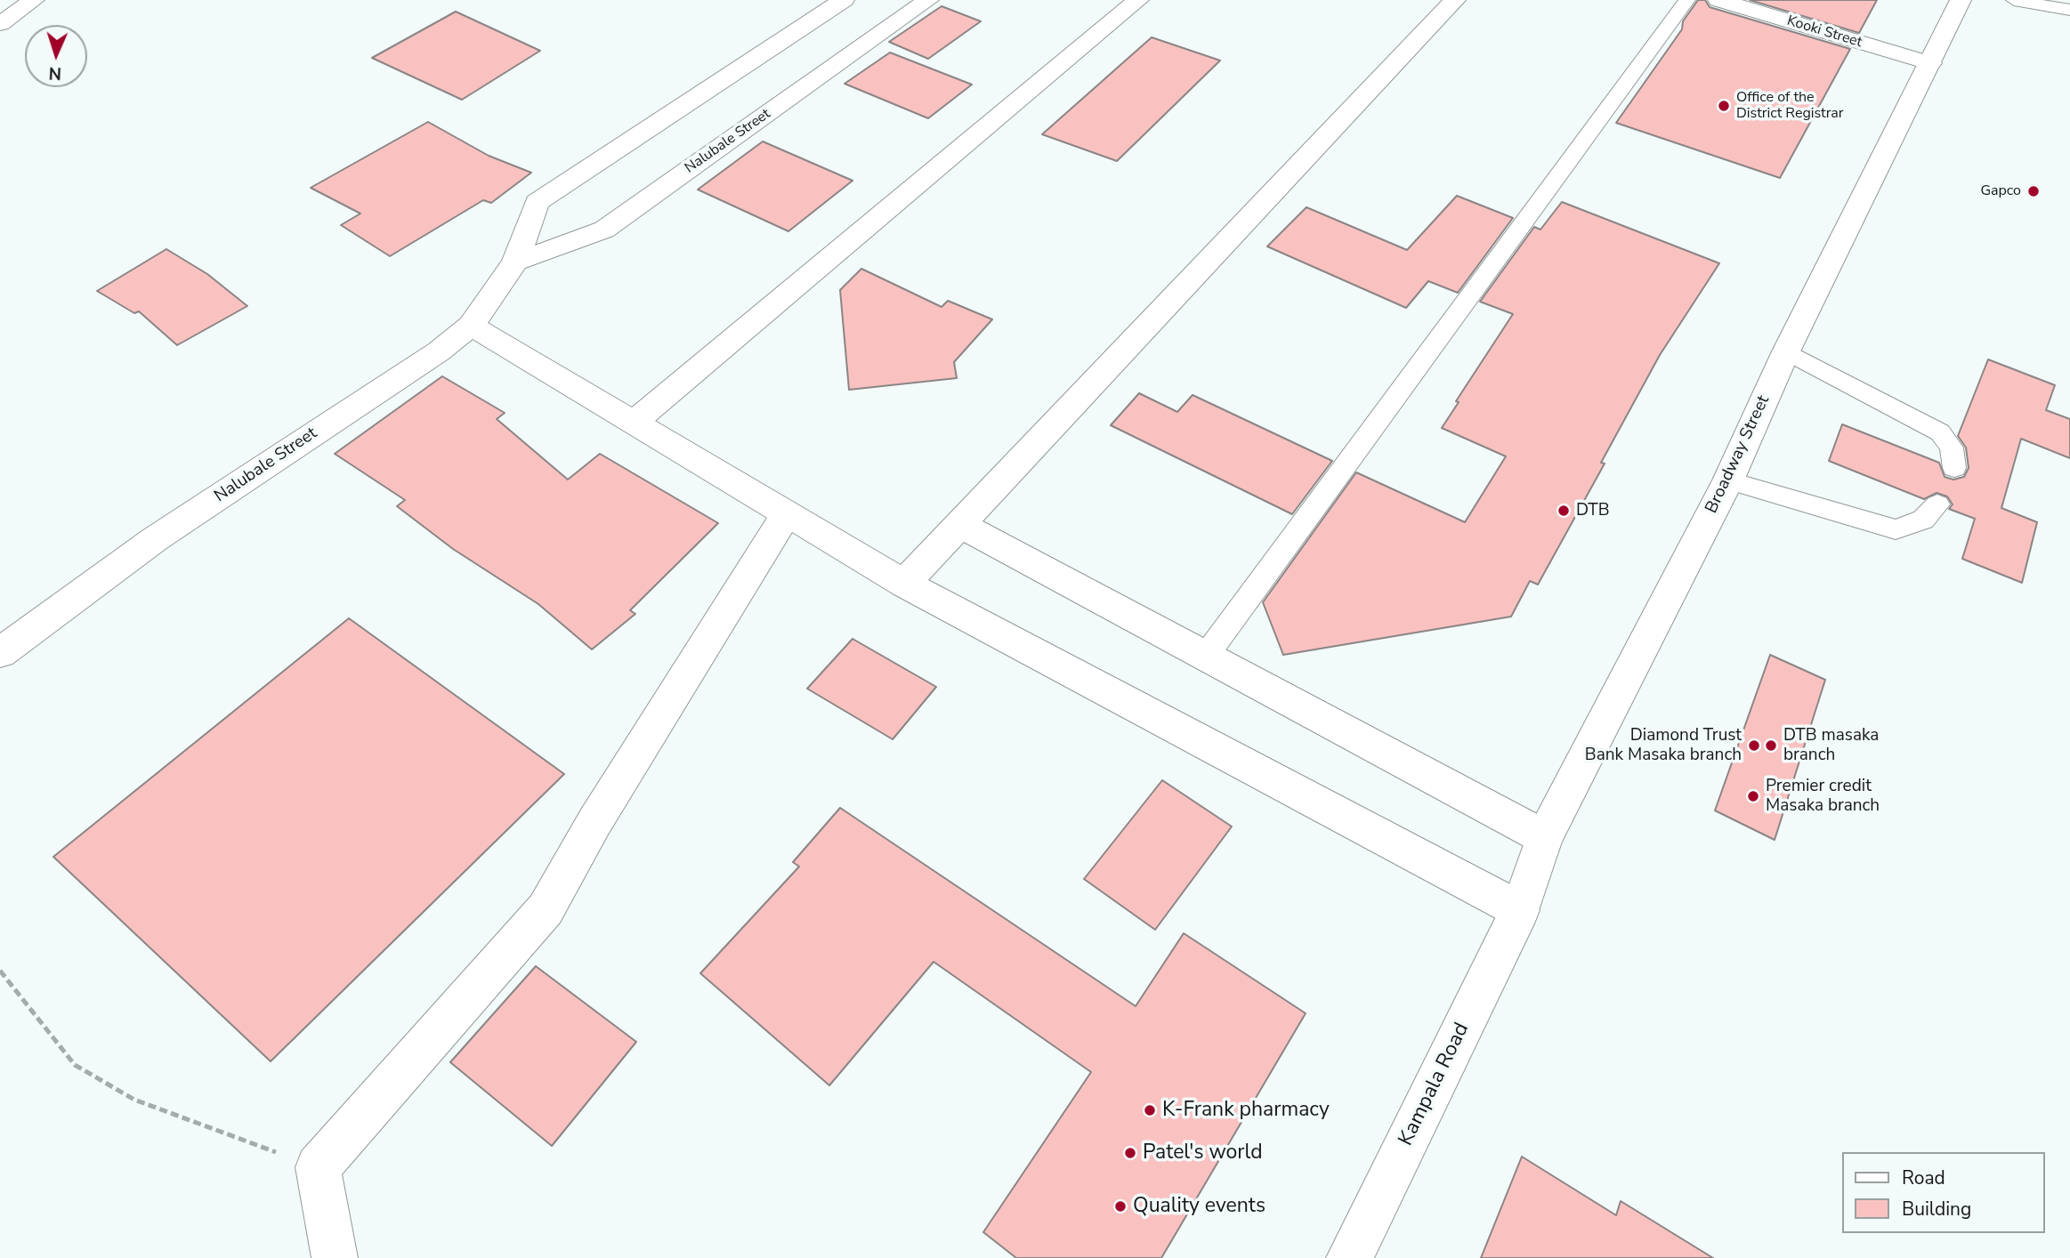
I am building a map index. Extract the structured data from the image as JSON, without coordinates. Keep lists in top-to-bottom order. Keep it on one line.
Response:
{"streets":{"street":["Kooki Street","Nalubale Street","Broadway Street","Kampala Road"]},"crossings":[["Kooki Street","Broadway Street"],["Broadway Street","Kampala Road"]],"places":["Office of the District Registrar","Gapco","DTB","Diamond Trust Bank Masaka branch","DTB masaka branch","Premier credit Masaka branch","K-Frank pharmacy","Patel's world","Quality events"],"legend":["Road","Building"],"north":"bottom"}
